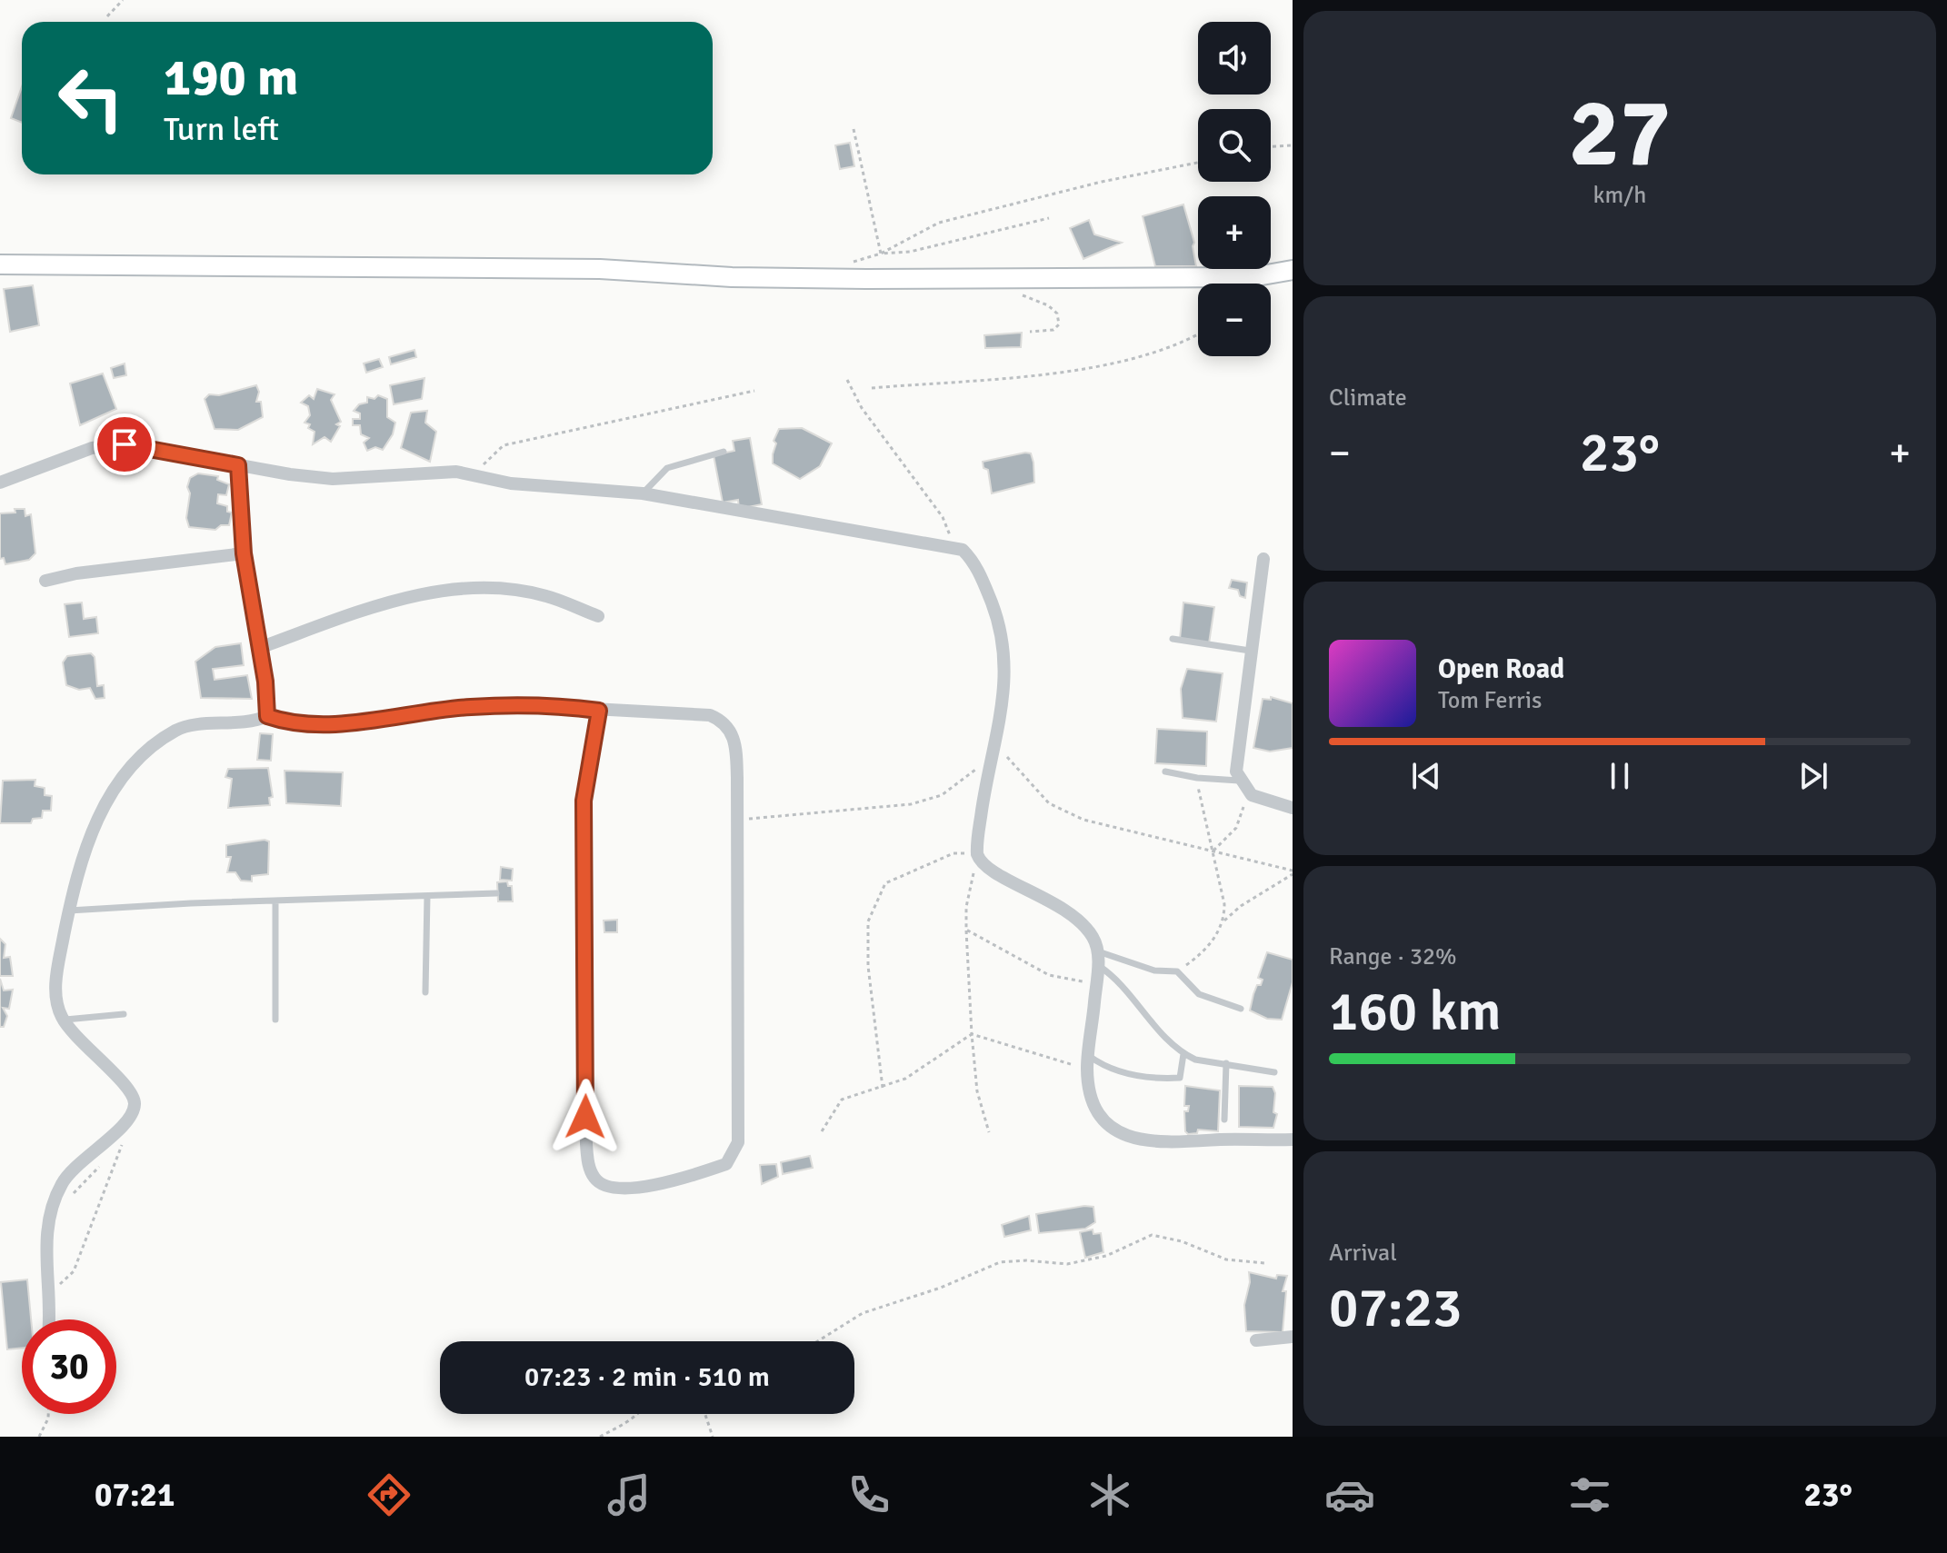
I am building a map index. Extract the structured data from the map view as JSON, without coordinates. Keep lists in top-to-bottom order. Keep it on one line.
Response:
{"page":{"tile":[["27","km/h"],"Climate",["Range · 32%","160 km"],["Arrival","07:23"]],"map_buttons":["+","−"],"turn":["190 m","Turn left"],"heat":["−","23°","+"],"song":["Open Road","Tom Ferris"],"limit":"30","trip":"07:23 · 2 min · 510 m","tabs":["07:21","23°"]}}
